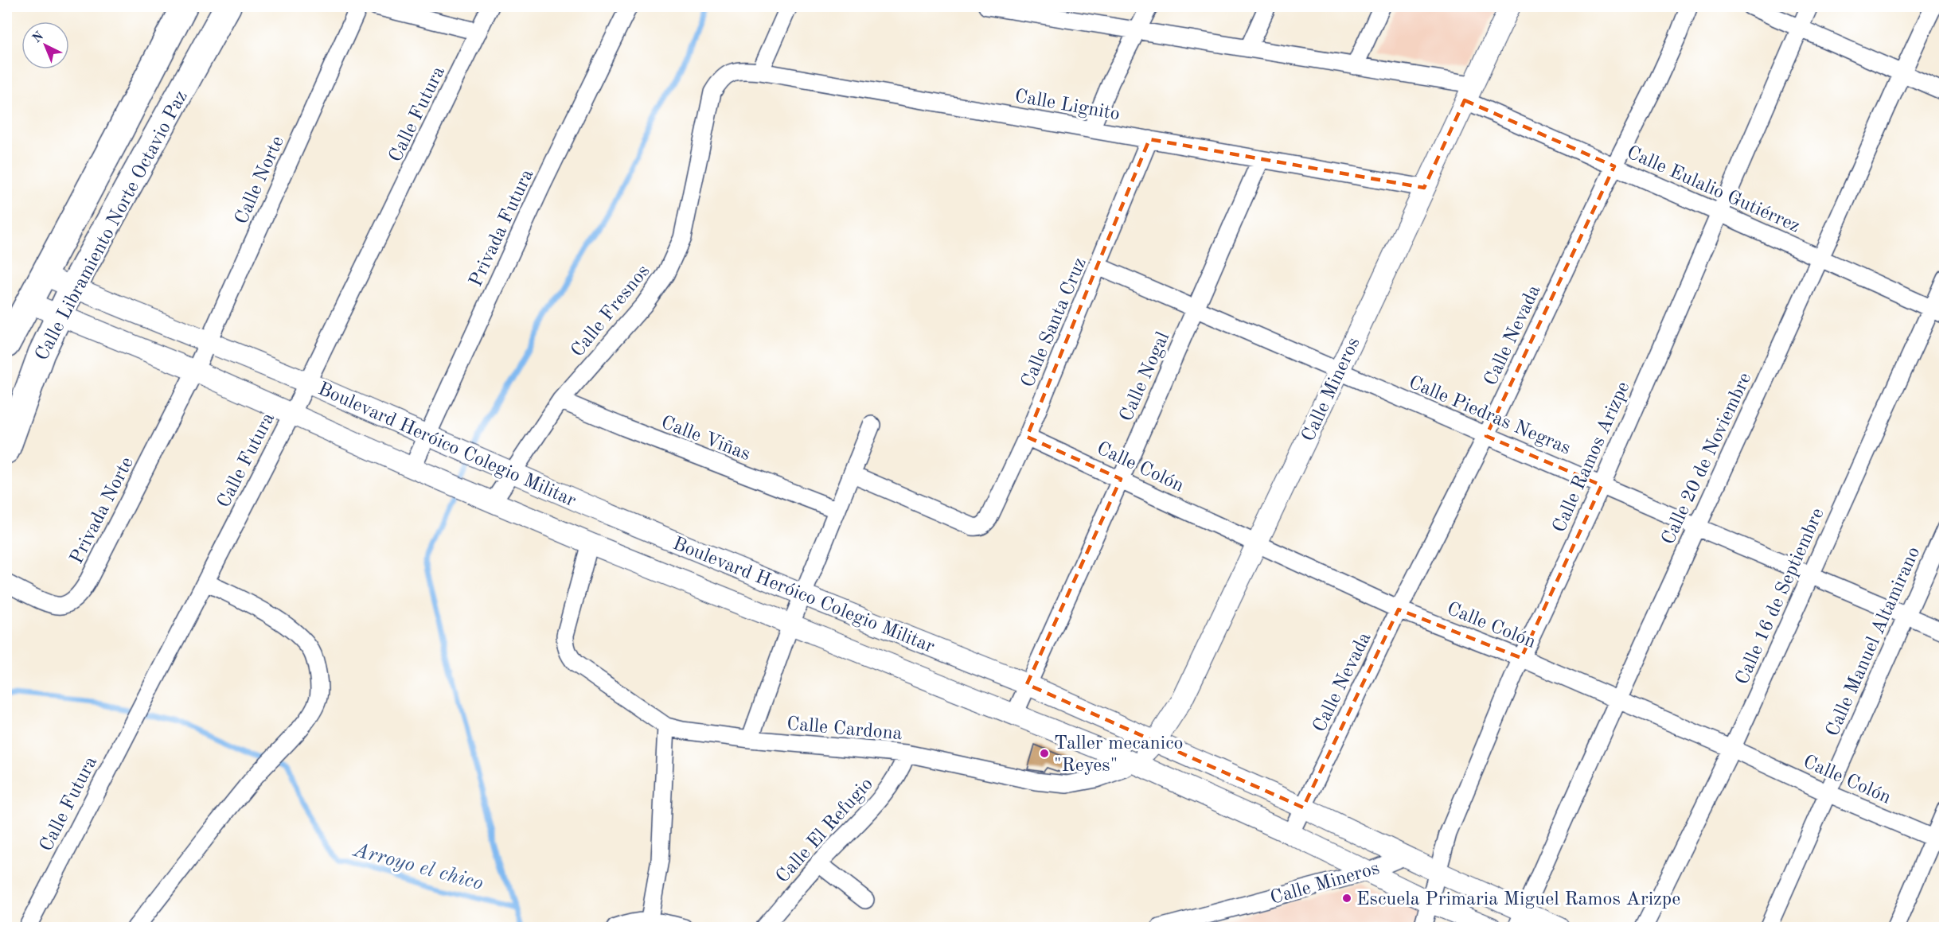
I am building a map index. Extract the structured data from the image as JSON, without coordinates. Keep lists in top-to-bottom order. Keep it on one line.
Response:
{"streets":{"main road":["Calle Libramiento Norte Octavio Paz"],"street":["Calle Lignito","Calle Futura","Calle Norte","Calle Eulalio Gutiérrez","Privada Futura","Calle Fresnos","Calle Santa Cruz","Calle Nevada","Calle Nogal","Calle Mineros","Calle Piedras Negras","Calle Viñas","Boulevard Heróico Colegio Militar","Calle Ramos Arizpe","Calle 20 de Noviembre","Calle Colón","Privada Norte","Calle 16 de Septiembre","Calle Manuel Altamirano","Calle Cardona","Calle El Refugio"]},"crossings":[["Calle Lignito","Calle Fresnos"],["Calle Lignito","Calle Santa Cruz"],["Calle Lignito","Calle Nogal"],["Calle Lignito","Calle Mineros"],["Calle Futura","Boulevard Heróico Colegio Militar"],["Calle Norte","Boulevard Heróico Colegio Militar"],["Calle Norte","Privada Norte"],["Calle Eulalio Gutiérrez","Calle Nevada"],["Calle Eulalio Gutiérrez","Calle Mineros"],["Calle Eulalio Gutiérrez","Calle Ramos Arizpe"],["Calle Eulalio Gutiérrez","Calle 20 de Noviembre"],["Calle Eulalio Gutiérrez","Calle 16 de Septiembre"],["Calle Libramiento Norte Octavio Paz","Boulevard Heróico Colegio Militar"],["Privada Futura","Boulevard Heróico Colegio Militar"],["Calle Fresnos","Calle Viñas"],["Calle Fresnos","Boulevard Heróico Colegio Militar"],["Calle Santa Cruz","Calle Piedras Negras"],["Calle Santa Cruz","Calle Colón"],["Calle Nevada","Calle Piedras Negras"],["Calle Nevada","Boulevard Heróico Colegio Militar"],["Calle Nevada","Calle Colón"],["Calle Nogal","Calle Piedras Negras"],["Calle Nogal","Boulevard Heróico Colegio Militar"],["Calle Nogal","Calle Colón"],["Calle Mineros","Calle Piedras Negras"],["Calle Mineros","Boulevard Heróico Colegio Militar"],["Calle Mineros","Calle Colón"],["Calle Mineros","Calle Cardona"],["Calle Piedras Negras","Calle Ramos Arizpe"],["Calle Piedras Negras","Calle 20 de Noviembre"],["Calle Piedras Negras","Calle 16 de Septiembre"],["Calle Piedras Negras","Calle Manuel Altamirano"],["Boulevard Heróico Colegio Militar","Calle Ramos Arizpe"],["Boulevard Heróico Colegio Militar","Calle 20 de Noviembre"],["Boulevard Heróico Colegio Militar","Privada Norte"],["Boulevard Heróico Colegio Militar","Calle Cardona"],["Calle Ramos Arizpe","Calle Colón"],["Calle 20 de Noviembre","Calle Colón"],["Calle Colón","Calle 16 de Septiembre"],["Calle Colón","Calle Manuel Altamirano"],["Calle Cardona","Calle El Refugio"]],"water":["Arroyo el chico"],"places":["Taller mecanico \"Reyes\"","Escuela Primaria Miguel Ramos Arizpe"],"north":"top left"}
